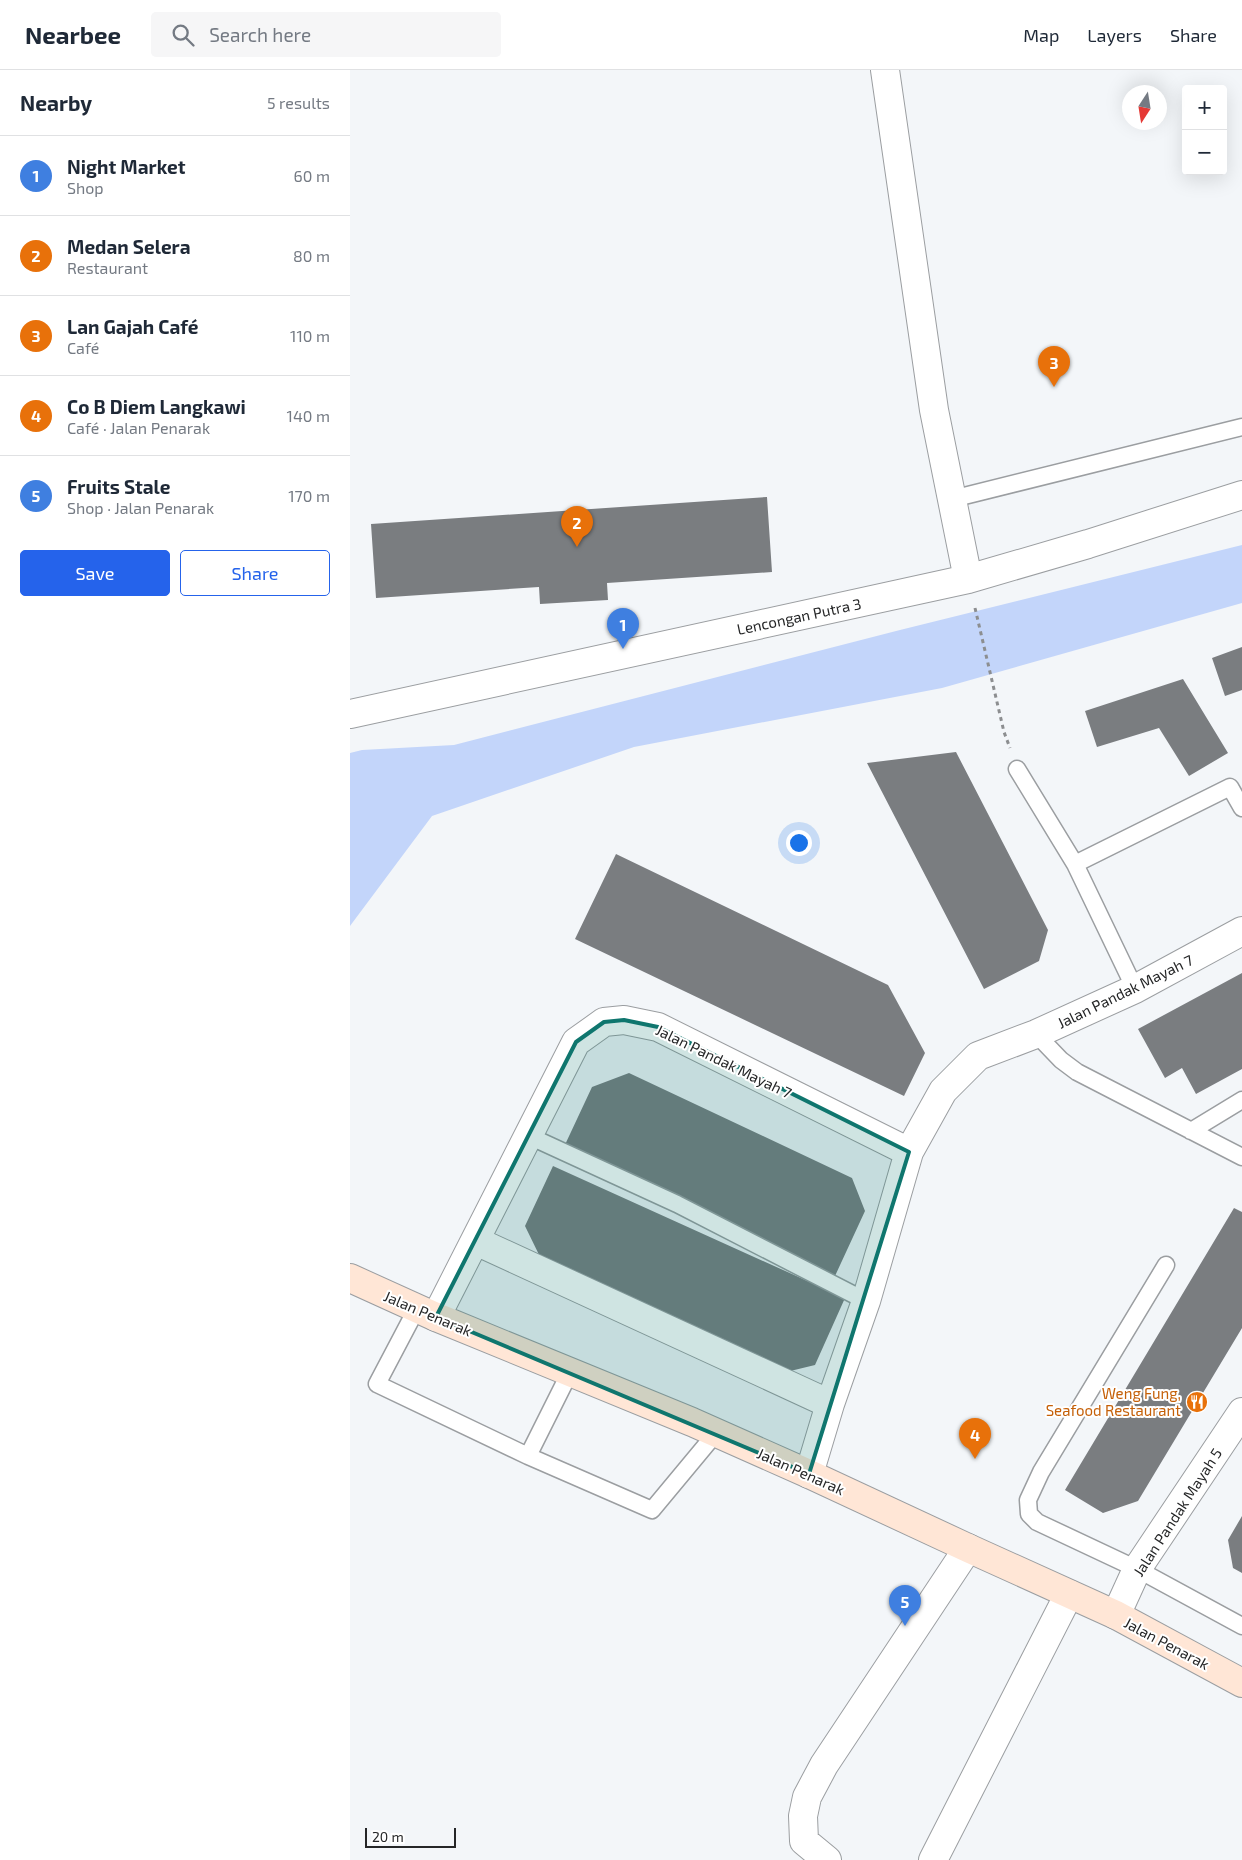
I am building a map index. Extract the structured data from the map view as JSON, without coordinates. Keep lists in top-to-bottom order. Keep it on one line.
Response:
{"streets":{"main road":["Jalan Penarak"],"street":["Lencongan Putra 3","Jalan Pandak Mayah 7","Jalan Pandak Mayah 5"]},"crossings":[["Jalan Pandak Mayah 7","Jalan Penarak"],["Jalan Penarak","Jalan Pandak Mayah 5"]],"places":{"restaurant":["Weng Fung, Seafood Restaurant"]},"scale_bar":"20 m","north":"bottom","page":{"header":"Nearbee","search":"Search here","nav":["Map","Layers","Share"],"heading":["Nearby","5 results"],"map_buttons":["+","−"],"list":[{"mark":"1","name":"Night Market","note":"Shop","value":"60 m"},{"mark":"2","name":"Medan Selera","note":"Restaurant","value":"80 m"},{"mark":"3","name":"Lan Gajah Café","note":"Café","value":"110 m"},{"mark":"4","name":"Co B Diem Langkawi","note":"Café · Jalan Penarak","value":"140 m"},{"mark":"5","name":"Fruits Stale","note":"Shop · Jalan Penarak","value":"170 m"}],"pins":["3","2","1","4","5"],"buttons":["Save","Share"],"scale":"20 m"}}
